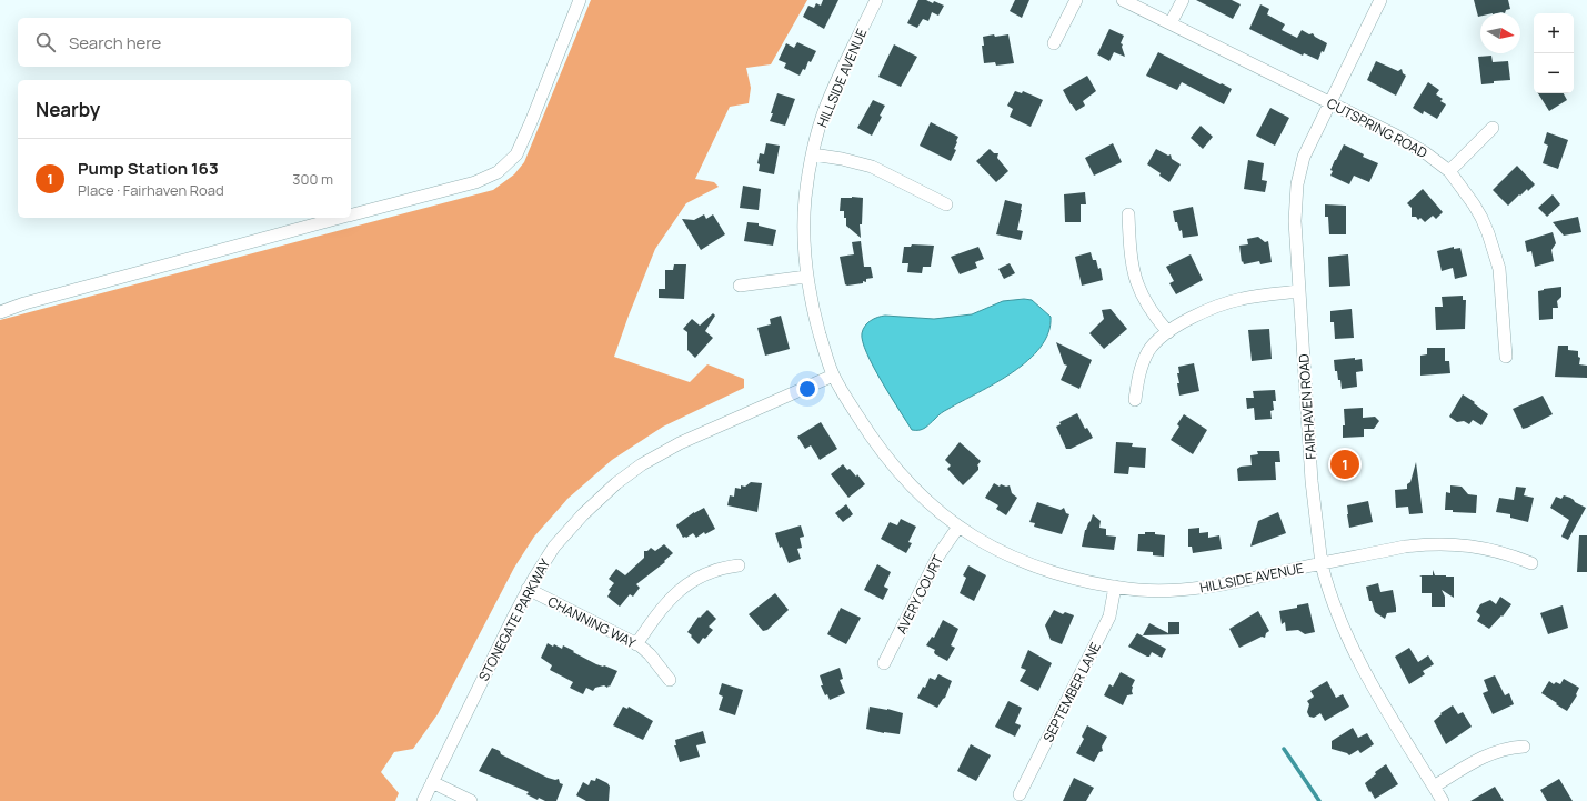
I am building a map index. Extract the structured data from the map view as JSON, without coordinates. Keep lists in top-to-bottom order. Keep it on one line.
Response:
{"streets":{"street":["HILLSIDE AVENUE","CUTSPRING ROAD","FAIRHAVEN ROAD","AVERY COURT","STONEGATE PARKWAY","CHANNING WAY","SEPTEMBER LANE"]},"crossings":[["HILLSIDE AVENUE","FAIRHAVEN ROAD"],["HILLSIDE AVENUE","AVERY COURT"],["HILLSIDE AVENUE","STONEGATE PARKWAY"],["HILLSIDE AVENUE","SEPTEMBER LANE"],["CUTSPRING ROAD","FAIRHAVEN ROAD"],["STONEGATE PARKWAY","CHANNING WAY"]],"north":"right","page":{"map_buttons":["+","−"],"search":"Search here","heading":"Nearby","list":[{"mark":"1","name":"Pump Station 163","note":"Place · Fairhaven Road","value":"300 m"}],"pins":"1"}}
